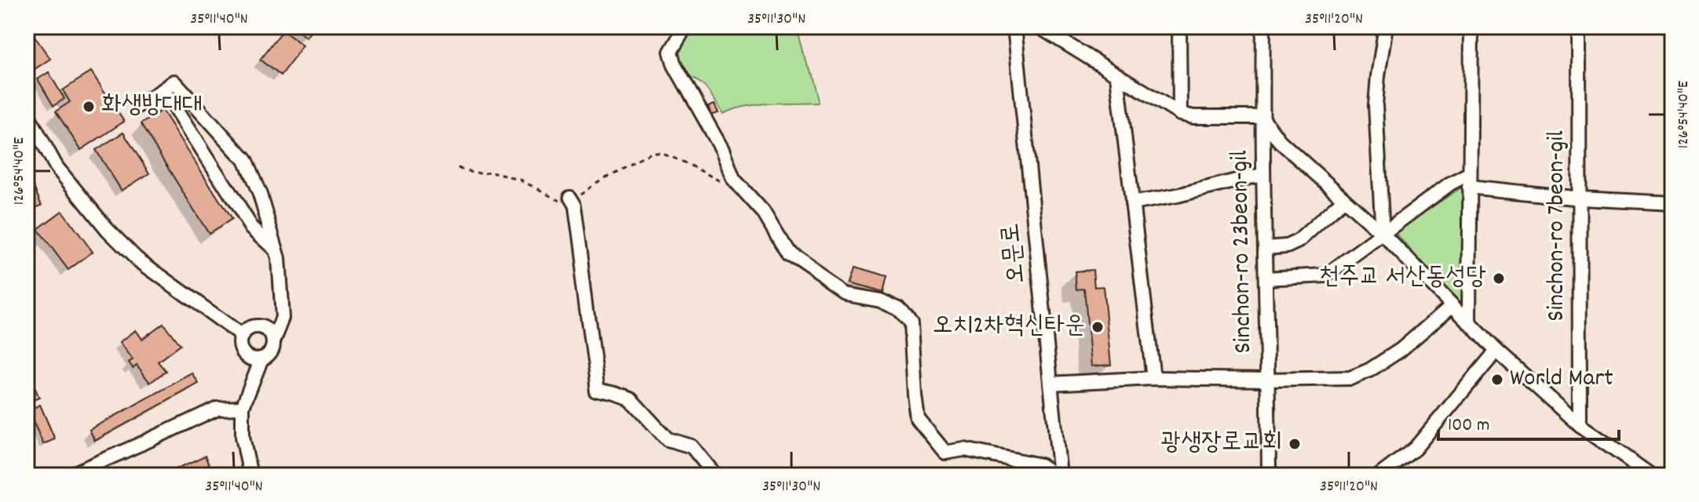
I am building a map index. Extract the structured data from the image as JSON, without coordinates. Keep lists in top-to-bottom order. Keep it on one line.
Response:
{"streets":{"street":["Sinchon-ro 7beon-gil","Sinchon-ro 23beon-gil","오문로"]},"places":["화생방대대","천주교 서산동성당","오치2차혁신타운","World Mart","광생장로교회"],"scale_bar":"100 m","coordinates":["35°11'40\"N","35°11'30\"N","35°11'20\"N","126°54'40\"E"]}
